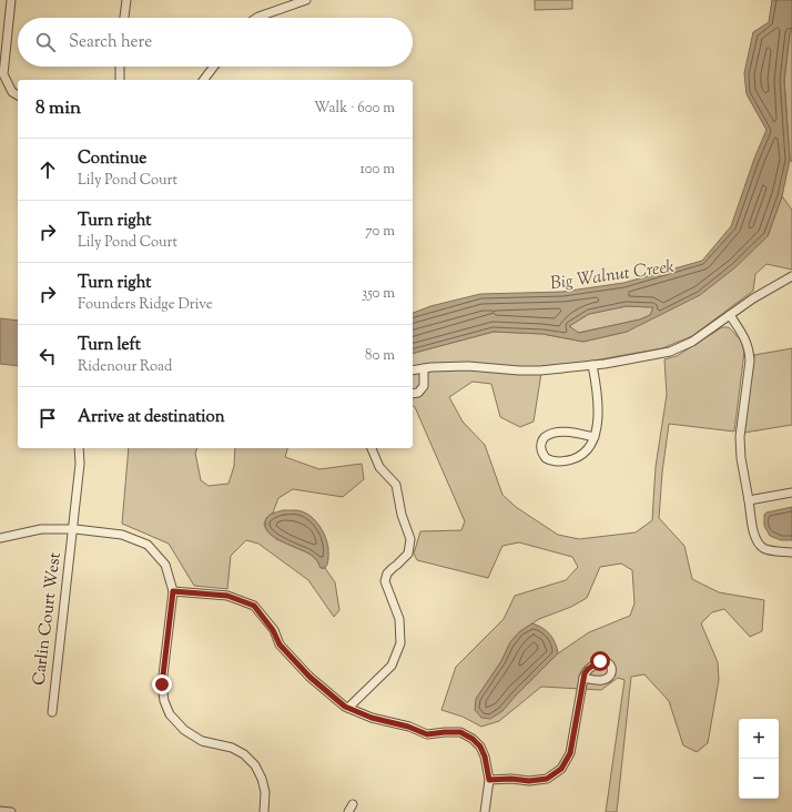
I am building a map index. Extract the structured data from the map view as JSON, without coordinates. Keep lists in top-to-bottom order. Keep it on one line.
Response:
{"streets":{"street":["Carlin Court West"]},"water":["Big Walnut Creek"],"page":{"search":"Search here","heading":["8 min","Walk · 600 m"],"list":[["Continue","Lily Pond Court","100 m"],["Turn right","Lily Pond Court","70 m"],["Turn right","Founders Ridge Drive","350 m"],["Turn left","Ridenour Road","80 m"],"Arrive at destination"],"map_buttons":["+","−"]}}
